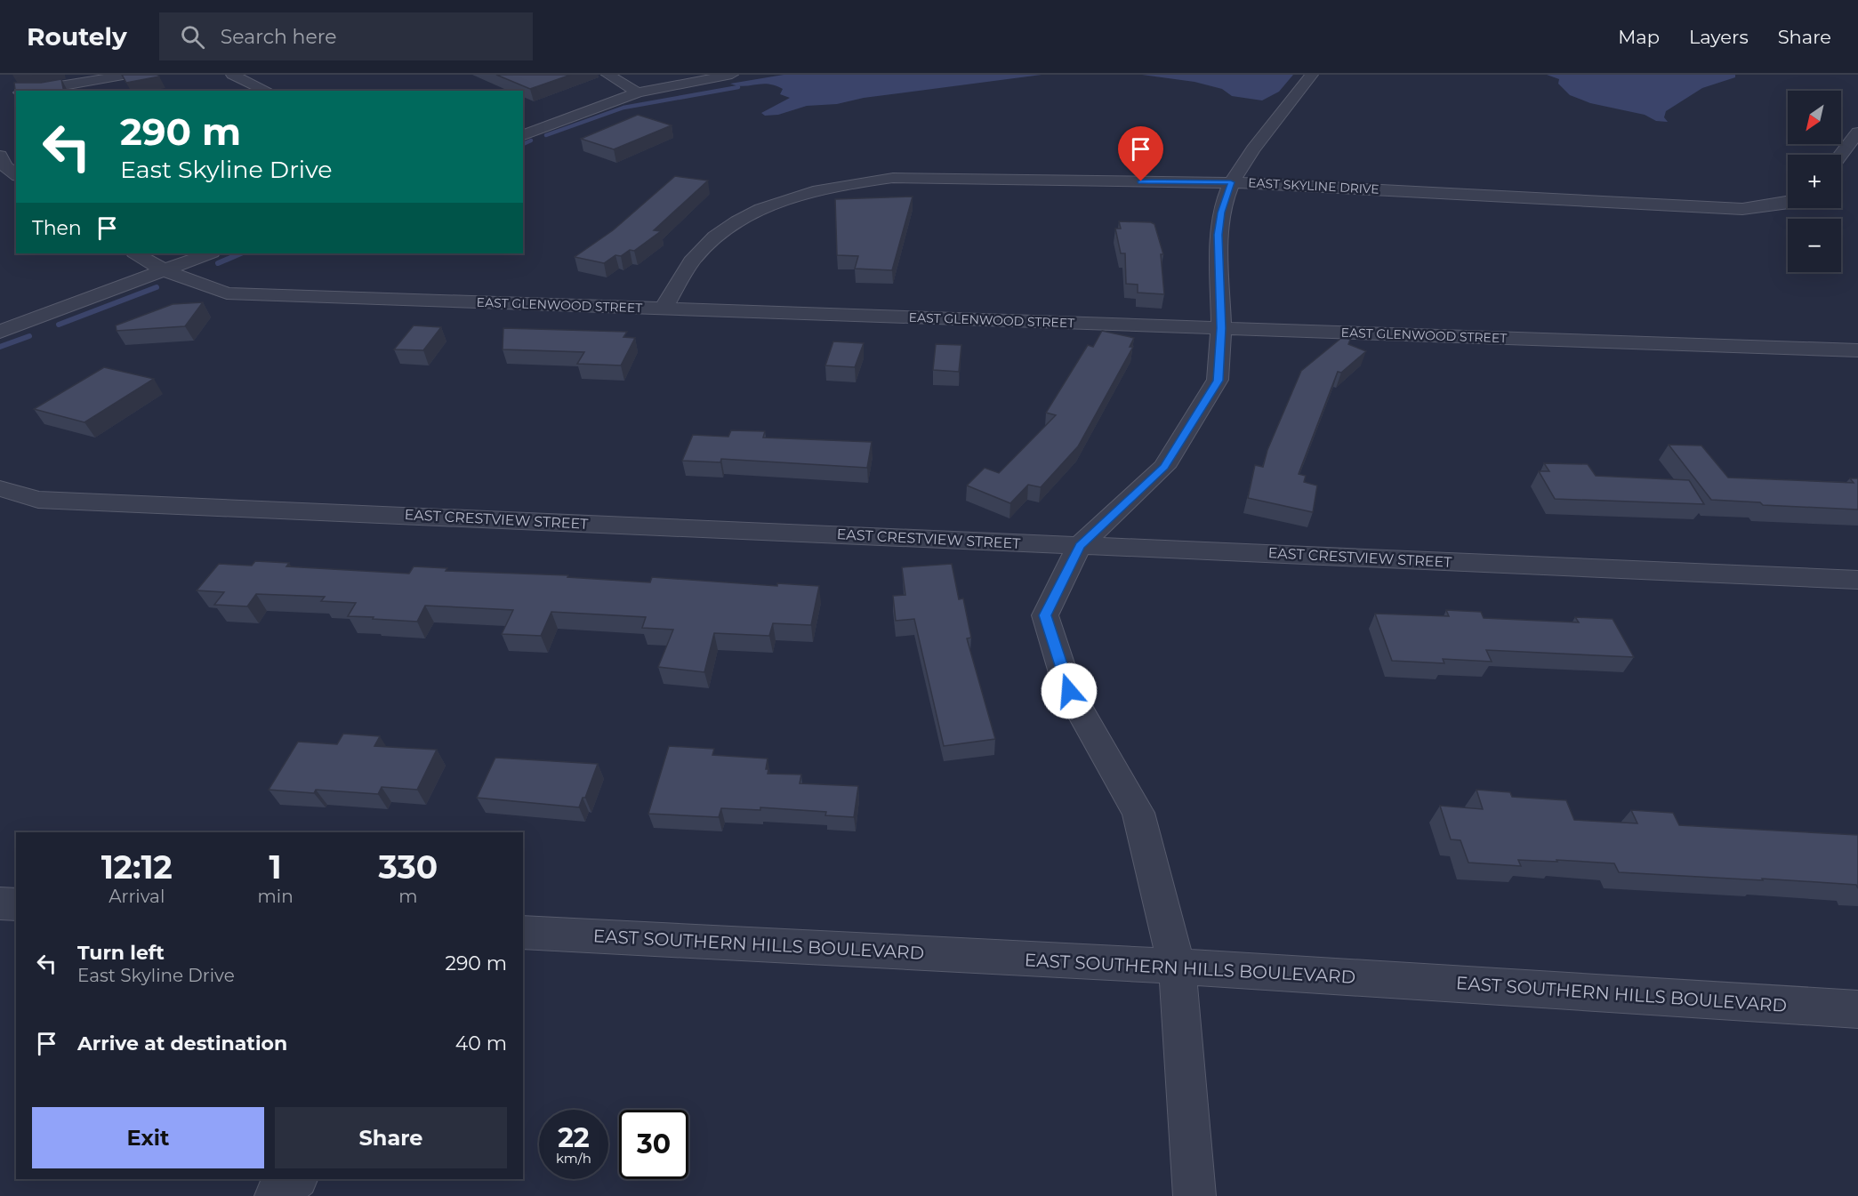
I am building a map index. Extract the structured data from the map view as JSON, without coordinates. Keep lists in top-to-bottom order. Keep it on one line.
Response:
{"streets":{"street":["EAST SKYLINE DRIVE","EAST GLENWOOD STREET","EAST CRESTVIEW STREET","EAST SOUTHERN HILLS BOULEVARD"]},"crossings":[["EAST SKYLINE DRIVE","EAST GLENWOOD STREET"]],"north":"bottom left","page":{"header":"Routely","search":"Search here","nav":["Map","Layers","Share"],"map_buttons":["+","−"],"turn":["290 m","East Skyline Drive"],"then":"Then","eta":["12:12","Arrival","1","min","330","m"],"list":[{"name":"Turn left","note":"East Skyline Drive","value":"290 m"},{"name":"Arrive at destination","value":"40 m"}],"buttons":["Exit","Share"],"speed":"22 km/h","limit":"30"}}
